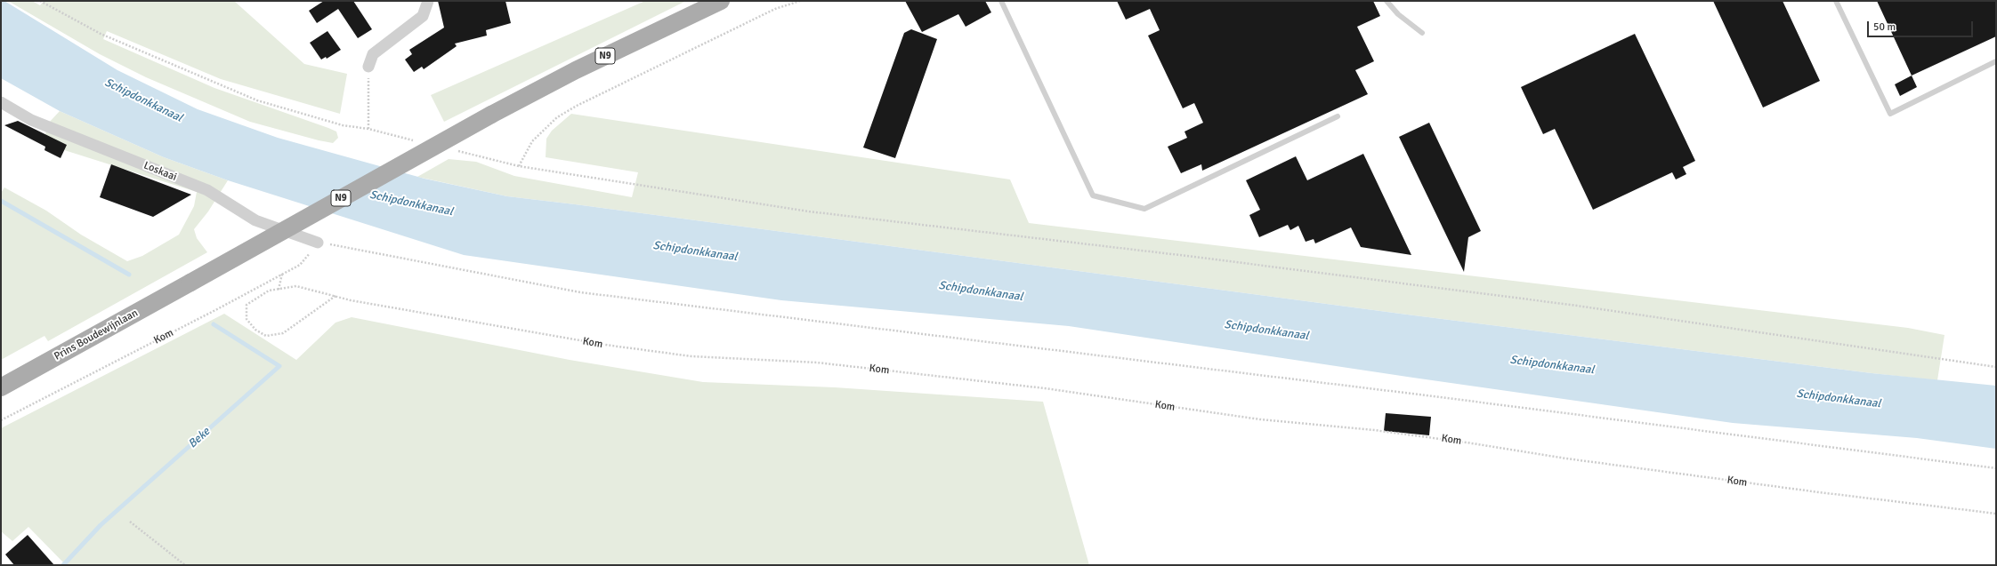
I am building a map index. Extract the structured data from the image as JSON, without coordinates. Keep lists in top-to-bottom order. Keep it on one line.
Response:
{"streets":{"main road":["N9","Prins Boudewijnlaan"],"street":["Loskaai"],"path":["Kom"]},"crossings":[["Loskaai","Kom"]],"water":["Schipdonkkanaal","Beke"],"scale_bar":"50 m"}
